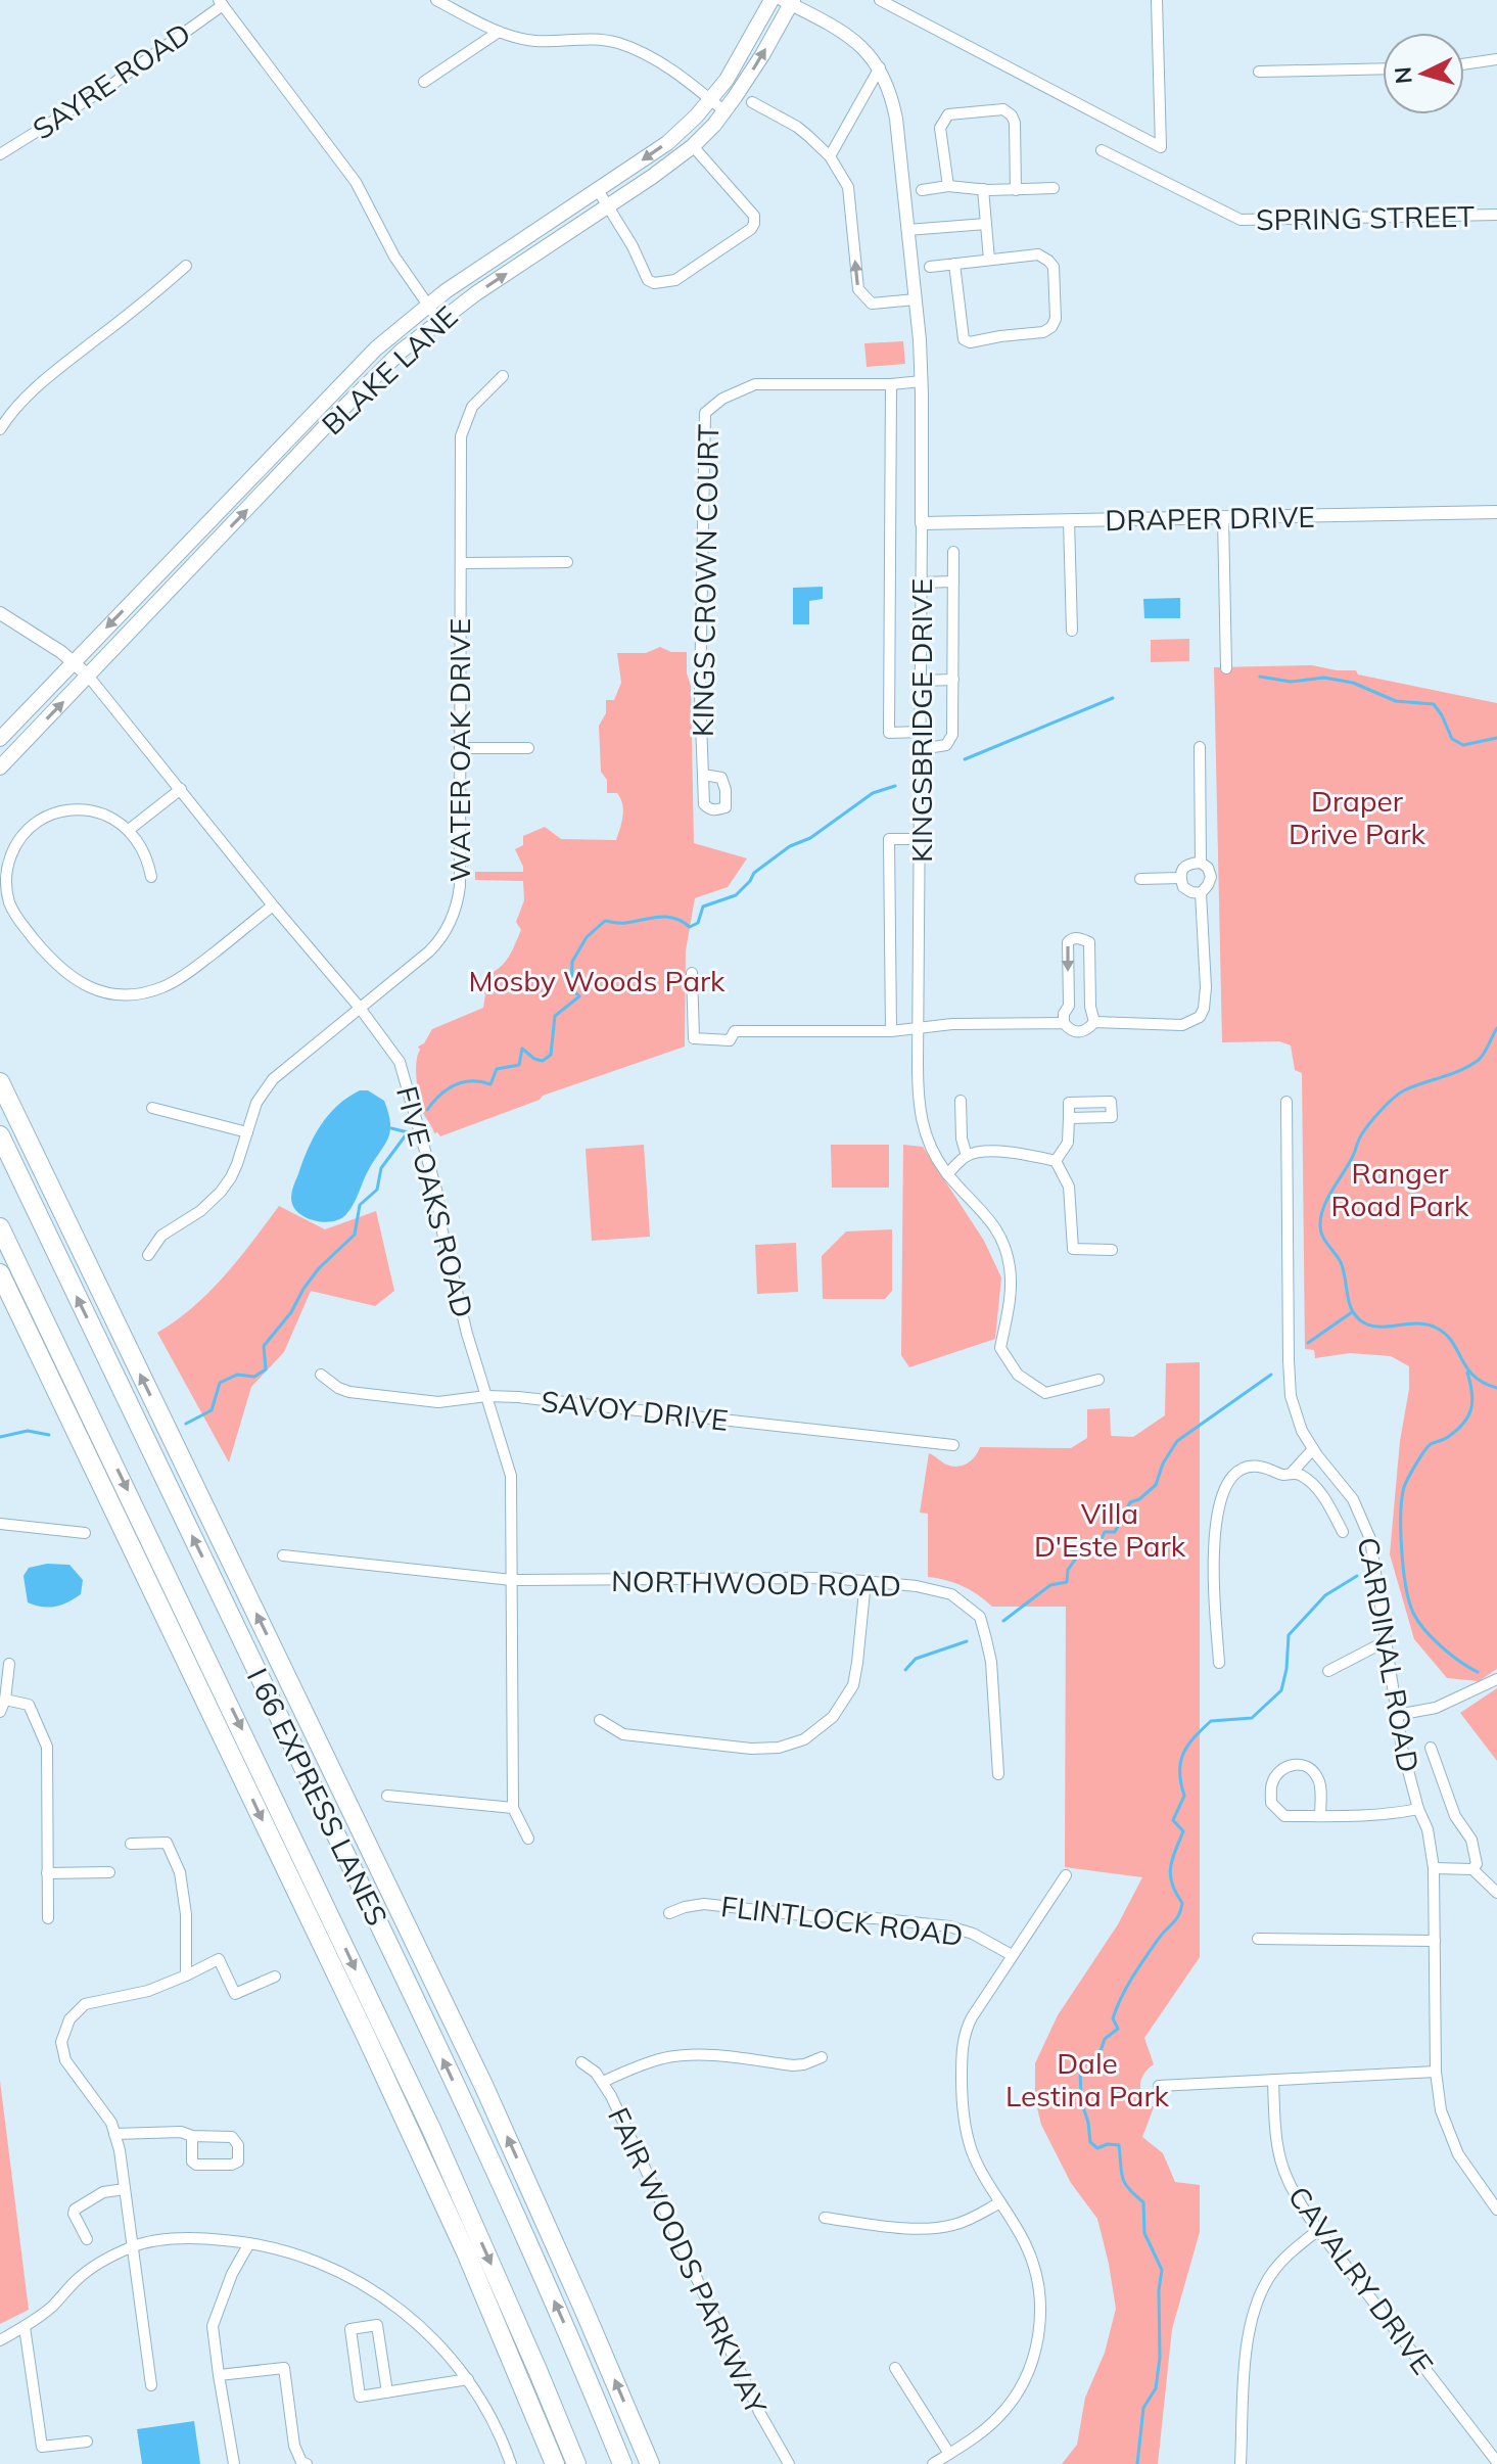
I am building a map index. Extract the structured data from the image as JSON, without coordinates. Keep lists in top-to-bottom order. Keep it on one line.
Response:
{"streets":{"highway":["I 66 EXPRESS LANES"],"main road":["BLAKE LANE"],"street":["SAYRE ROAD","SPRING STREET","DRAPER DRIVE","KINGS CROWN COURT","KINGSBRIDGE DRIVE","WATER OAK DRIVE","FIVE OAKS ROAD","SAVOY DRIVE","NORTHWOOD ROAD","CARDINAL ROAD","FLINTLOCK ROAD","FAIR WOODS PARKWAY","CAVALRY DRIVE"]},"crossings":[["BLAKE LANE","KINGSBRIDGE DRIVE"],["BLAKE LANE","FIVE OAKS ROAD"],["DRAPER DRIVE","KINGSBRIDGE DRIVE"],["KINGS CROWN COURT","KINGSBRIDGE DRIVE"],["WATER OAK DRIVE","FIVE OAKS ROAD"],["FIVE OAKS ROAD","SAVOY DRIVE"],["FIVE OAKS ROAD","NORTHWOOD ROAD"]],"parks":["Draper Drive Park","Mosby Woods Park","Ranger Road Park","Villa D'Este Park","Dale Lestina Park"],"north":"left"}
